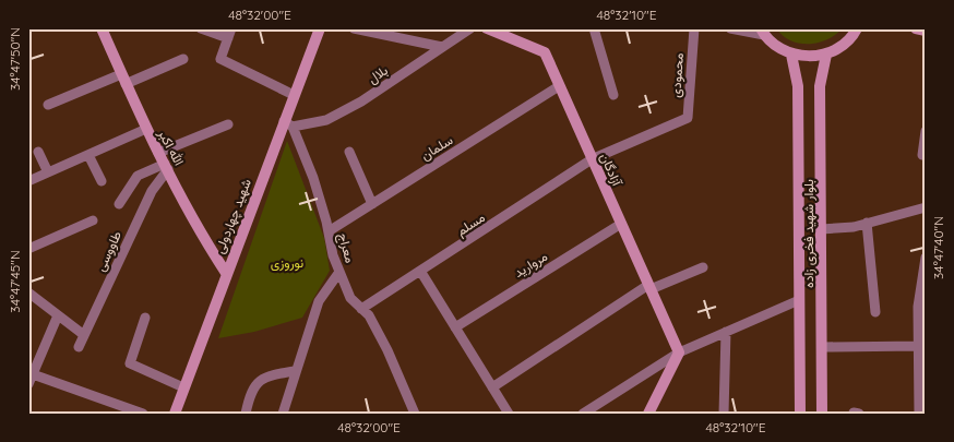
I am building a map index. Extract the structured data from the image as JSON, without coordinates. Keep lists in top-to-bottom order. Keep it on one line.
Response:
{"streets":{"street":["بلال","محمودی","الله اکبر","سلمان","آزادگان","شهید چهاردولی","مسلم","بلوار شهید فخری زاده","معراج","طاووسی","مروارید"]},"crossings":[["بلال","شهید چهاردولی"],["بلال","معراج"],["محمودی","آزادگان"],["محمودی","مسلم"],["الله اکبر","شهید چهاردولی"],["الله اکبر","طاووسی"],["سلمان","آزادگان"],["سلمان","معراج"],["آزادگان","مسلم"],["آزادگان","مروارید"],["شهید چهاردولی","معراج"]],"parks":["نوروزی"],"coordinates":["48°32'00\"E","48°32'10\"E","34°47'50\"N","34°47'40\"N","34°47'45\"N"]}
